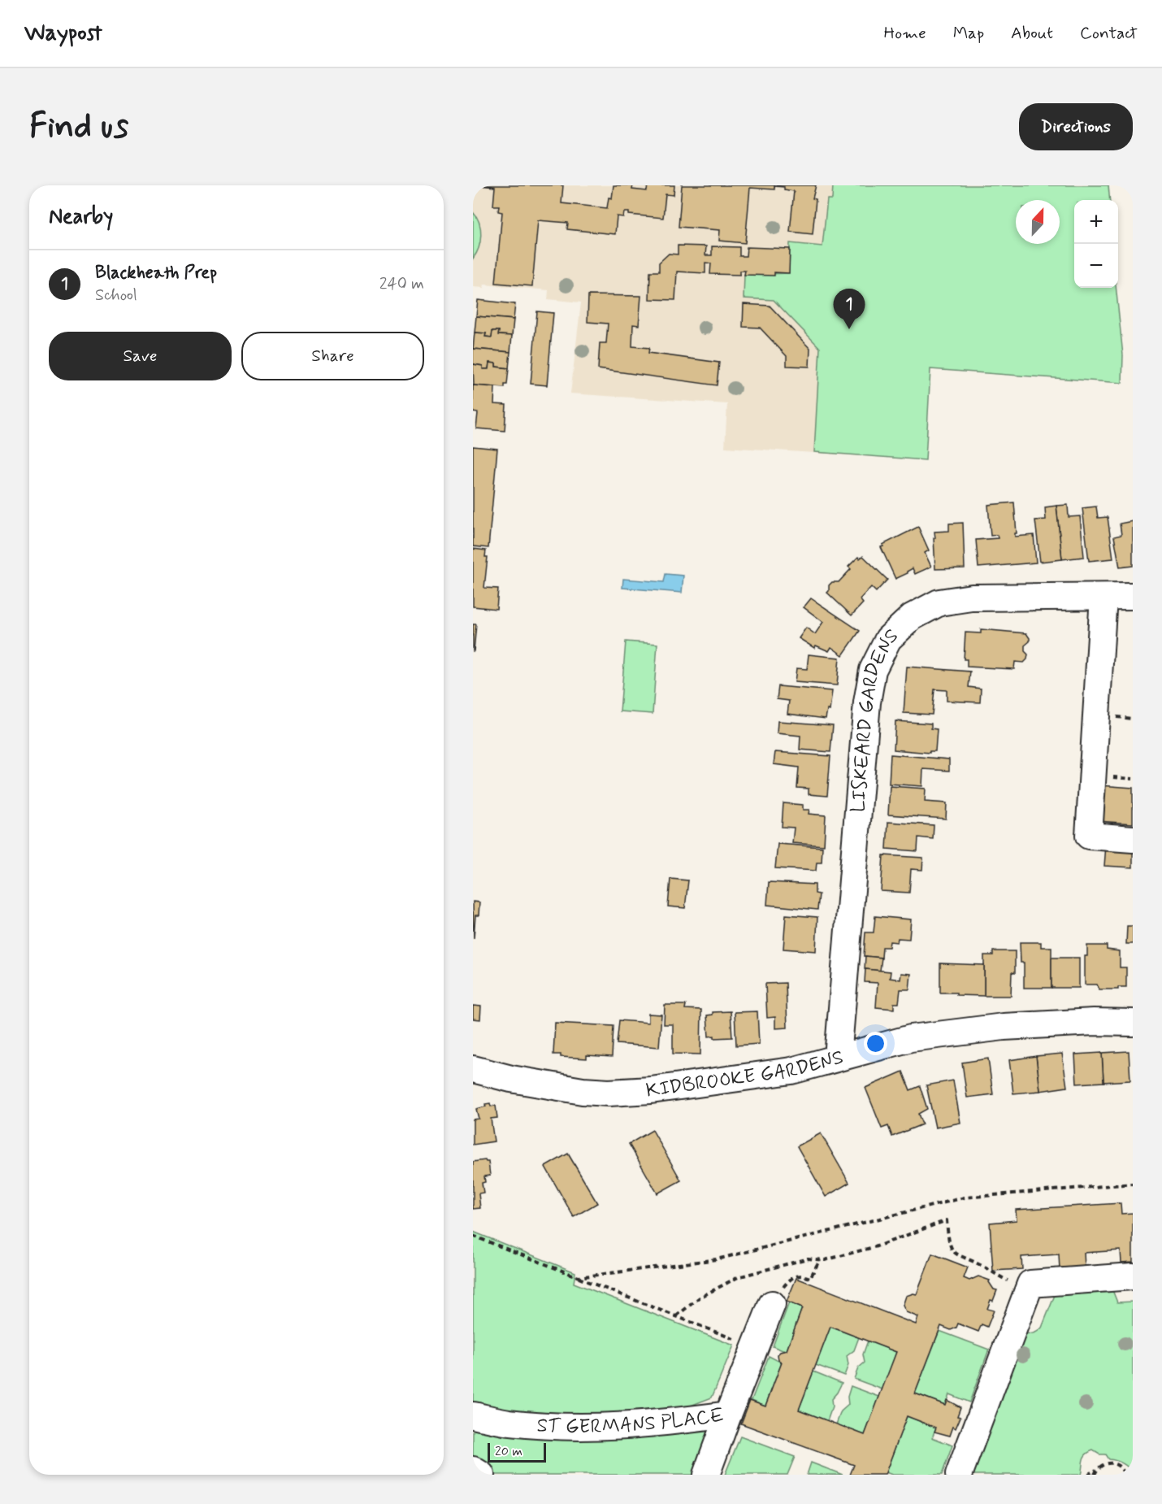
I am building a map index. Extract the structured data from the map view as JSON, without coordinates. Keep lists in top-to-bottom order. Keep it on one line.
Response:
{"streets":{"street":["LISKEARD GARDENS","KIDBROOKE GARDENS","ST GERMANS PLACE"]},"crossings":[["LISKEARD GARDENS","KIDBROOKE GARDENS"]],"scale_bar":"20 m","north":"top","page":{"header":"Waypost","nav":["Home","Map","About","Contact"],"buttons":["Directions",["Save","Share"]],"title":"Find us","heading":"Nearby","map_buttons":["+","−"],"list":[{"mark":"1","name":"Blackheath Prep","note":"School","value":"240 m"}],"pins":"1","scale":"20 m"}}
